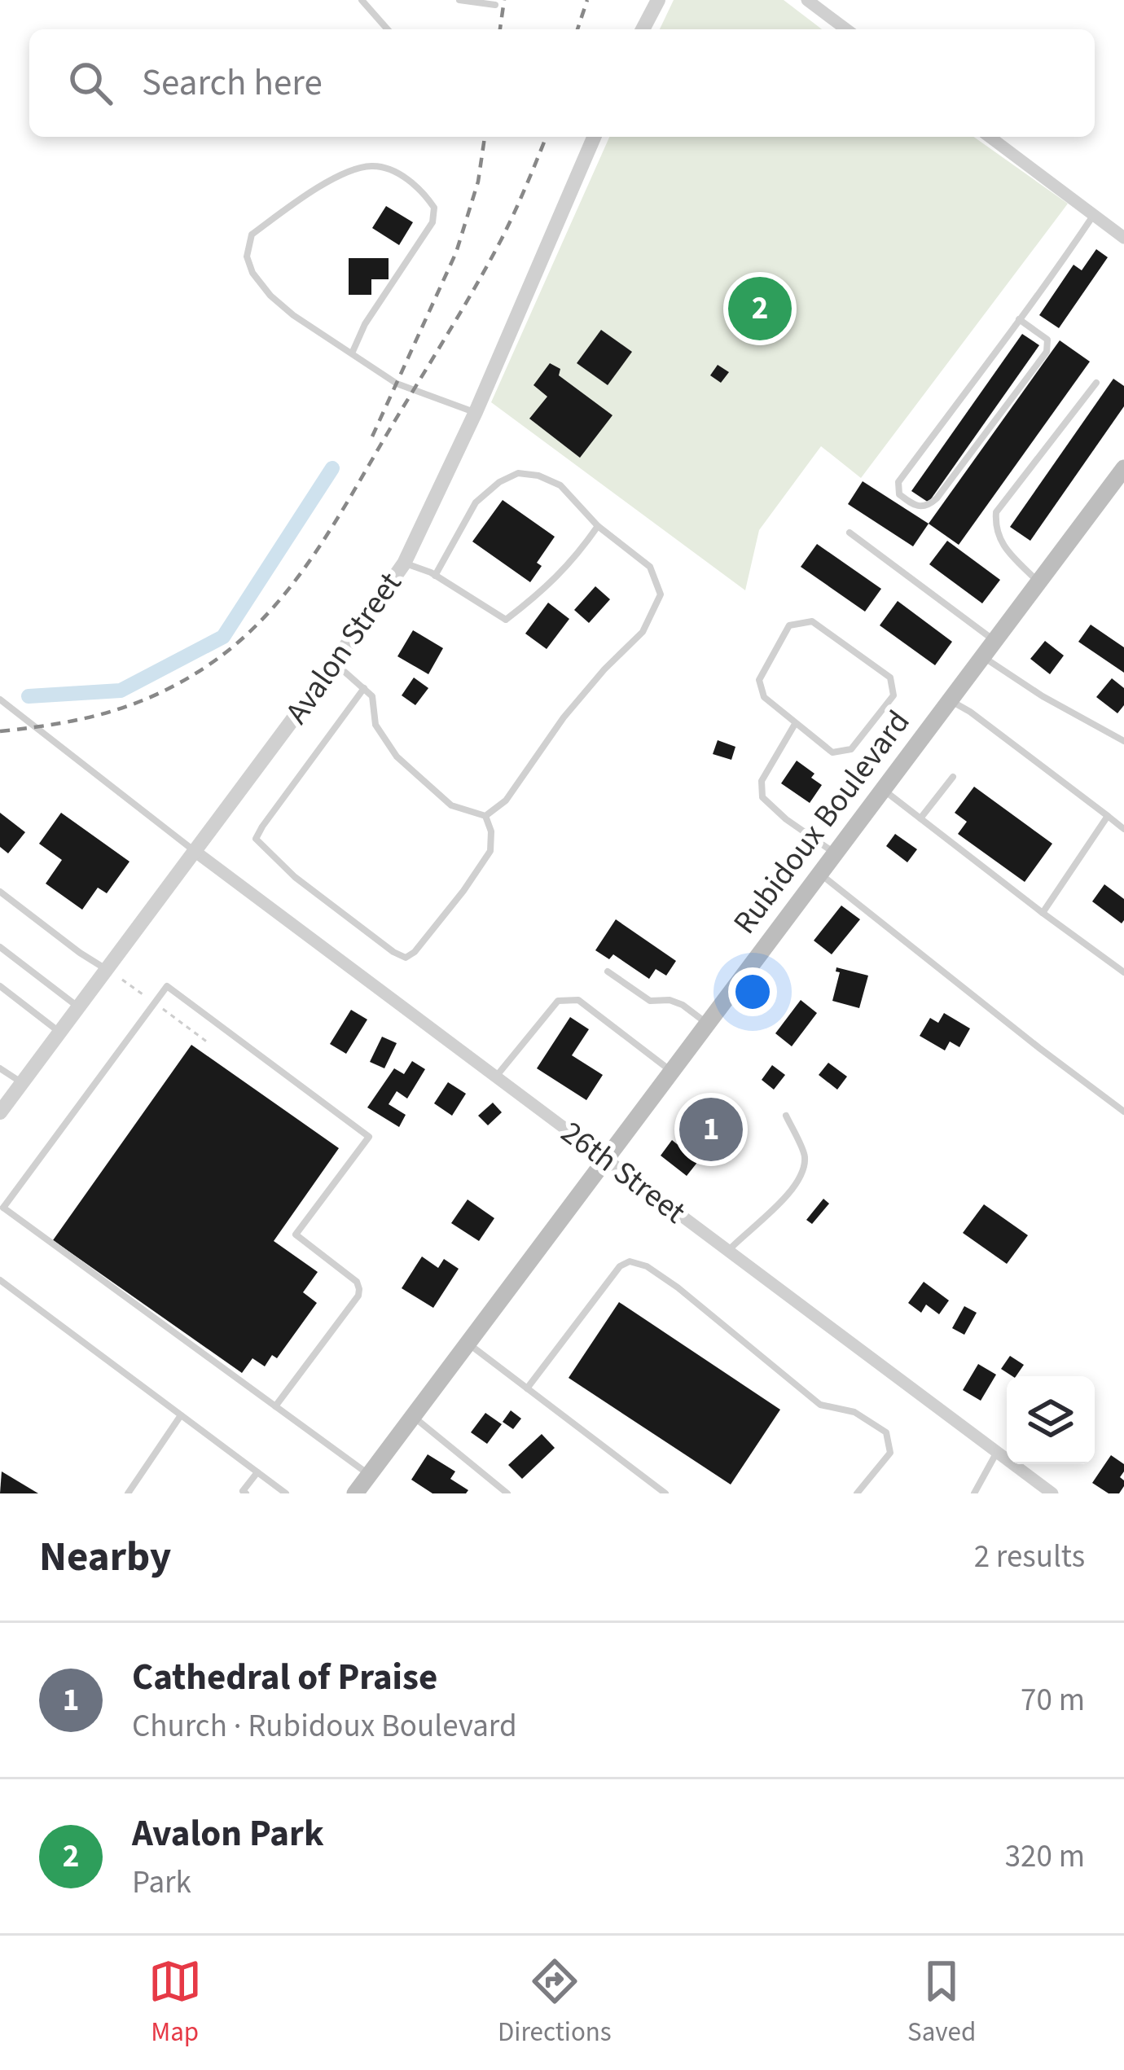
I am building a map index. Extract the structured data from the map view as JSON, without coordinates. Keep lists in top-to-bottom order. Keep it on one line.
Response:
{"streets":{"main road":["Rubidoux Boulevard"],"street":["Avalon Street","26th Street"]},"crossings":[["Avalon Street","26th Street"],["Rubidoux Boulevard","26th Street"]],"page":{"search":"Search here","pins":["2","1"],"heading":["Nearby","2 results"],"list":[{"mark":"1","name":"Cathedral of Praise","note":"Church · Rubidoux Boulevard","value":"70 m"},{"mark":"2","name":"Avalon Park","note":"Park","value":"320 m"}],"nav":["Map","Directions","Saved"]}}
